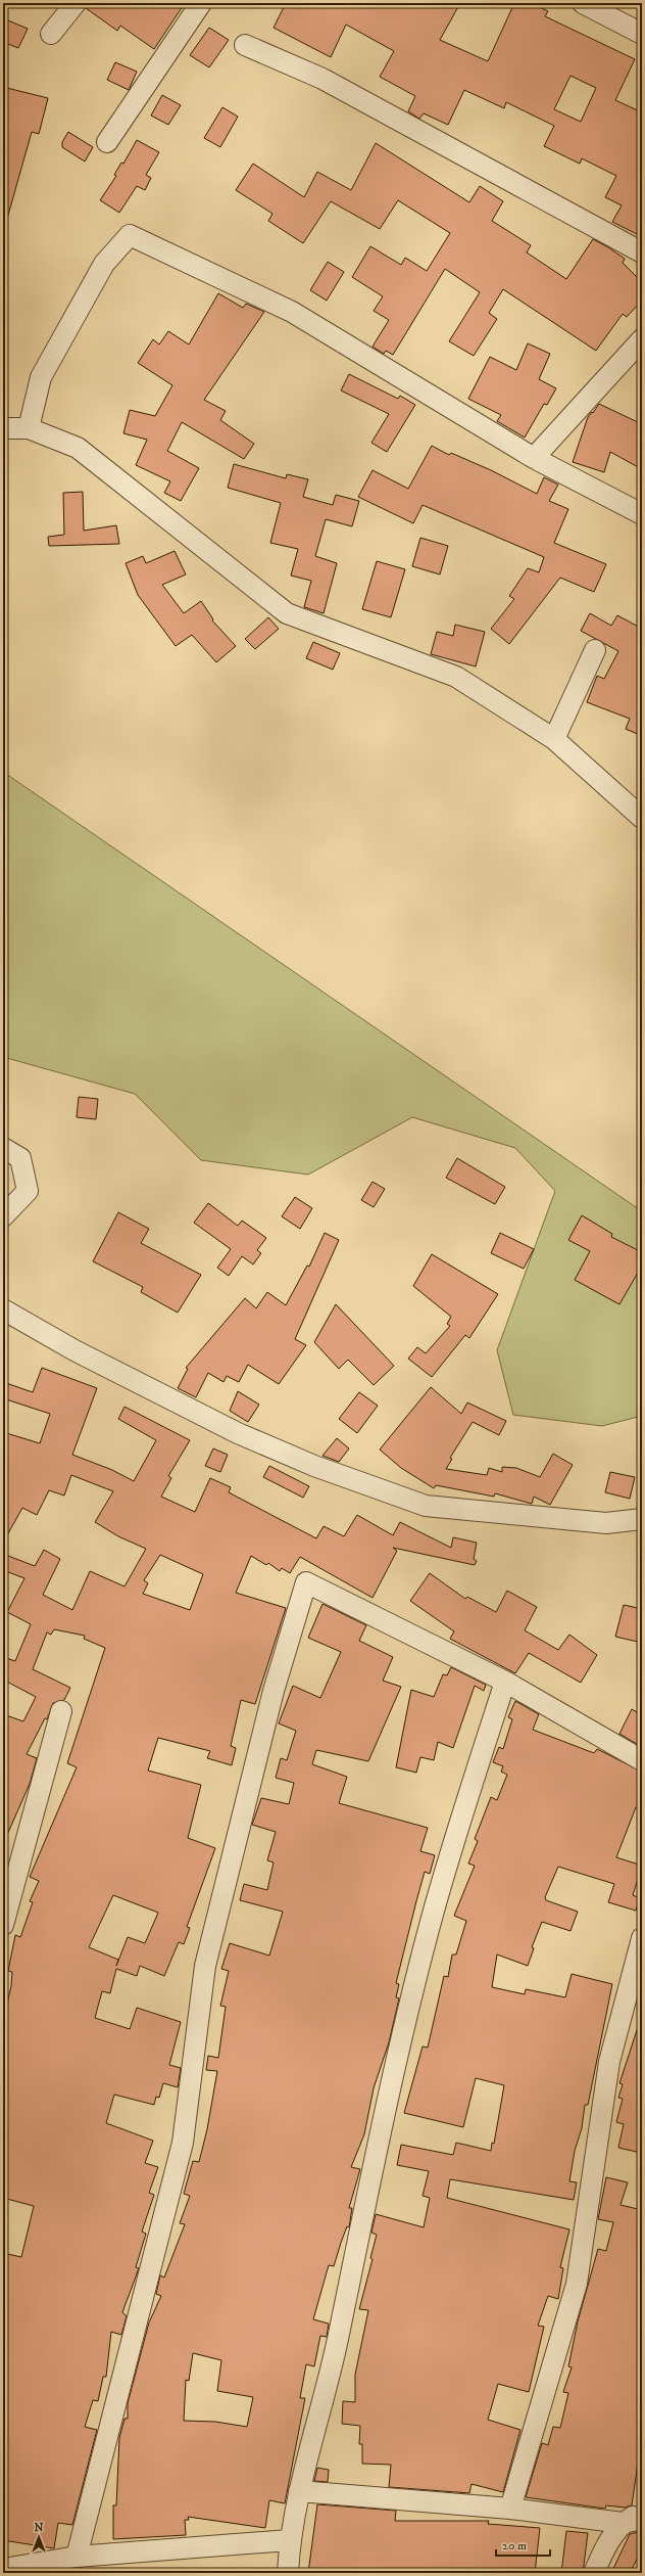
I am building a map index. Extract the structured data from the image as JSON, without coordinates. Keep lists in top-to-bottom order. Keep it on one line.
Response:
{"scale_bar":"20 m","north":"top"}
